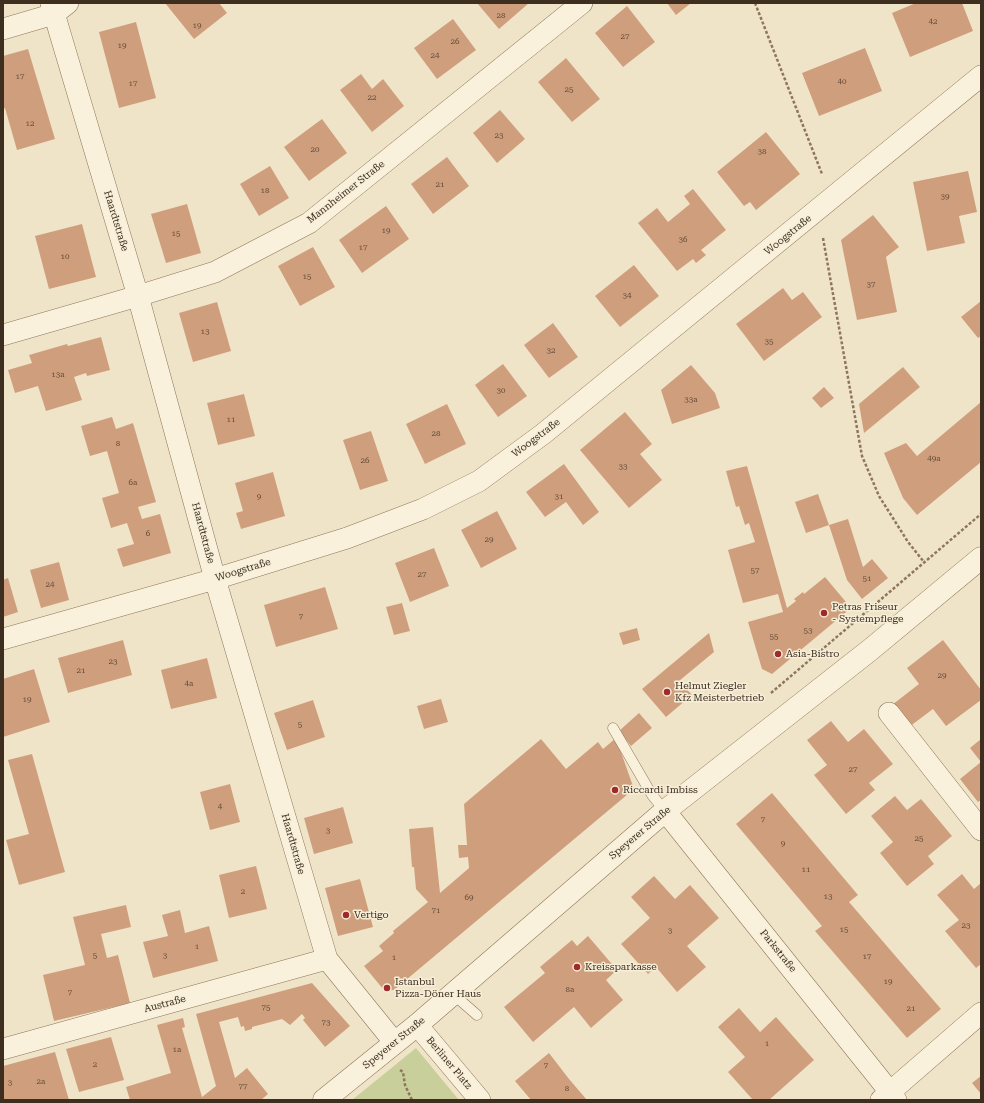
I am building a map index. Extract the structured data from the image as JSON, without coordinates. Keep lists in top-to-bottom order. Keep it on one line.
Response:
{"streets":{"street":["Mannheimer Straße","Haardtstraße","Woogstraße","Speyerer Straße","Parkstraße","Austraße","Berliner Platz"]},"crossings":[["Mannheimer Straße","Haardtstraße"],["Haardtstraße","Woogstraße"],["Haardtstraße","Speyerer Straße"],["Haardtstraße","Austraße"],["Speyerer Straße","Parkstraße"],["Speyerer Straße","Berliner Platz"]],"places":["Petras Friseur - Systempflege","Asia-Bistro","Helmut Ziegler Kfz Meisterbetrieb","Riccardi Imbiss","Vertigo","Kreissparkasse","Istanbul Pizza-Döner Haus"],"house_numbers":["28","42","19","27","26","19","24","17","40","17","25","22","12","23","20","38","21","18","39","19","15","36","17","10","15","37","34","13","35","32","13a","30","33a","11","28","8","49a","26","33","6a","9","31","6","29","57","27","51","24","7","53","55","23","21","29","4a","19","5","27","4","7","3","25","9","11","2","13","69","71","23","15","3","1","5","3","17","1","19","8a","7","75","21","73","1","1a","2","7","2a","3","77","8"]}
